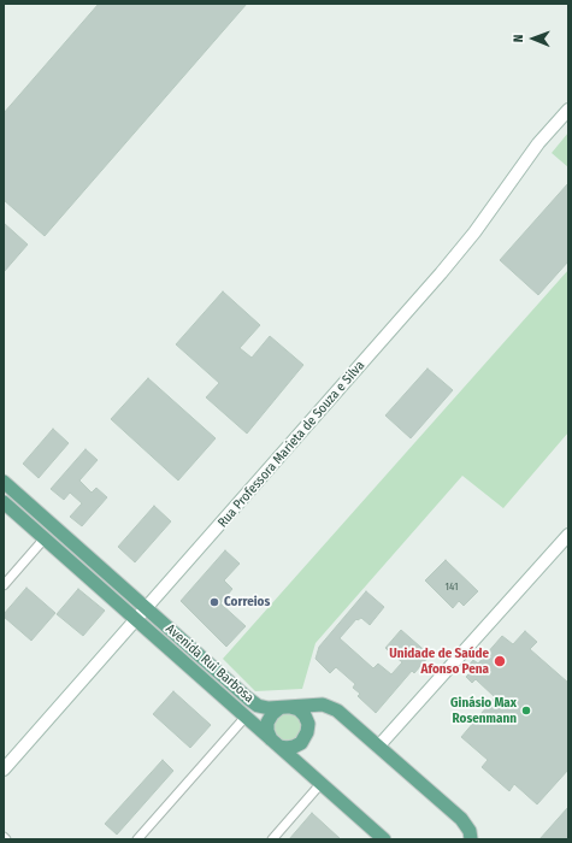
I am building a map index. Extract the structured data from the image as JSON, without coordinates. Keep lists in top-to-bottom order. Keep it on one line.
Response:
{"streets":{"main road":["Avenida Rui Barbosa"],"street":["Rua Professora Marieta de Souza e Silva"]},"crossings":[["Rua Professora Marieta de Souza e Silva","Avenida Rui Barbosa"]],"places":["Correios","Unidade de Saúde Afonso Pena","Ginásio Max Rosenmann"],"house_numbers":["141"],"north":"left"}
